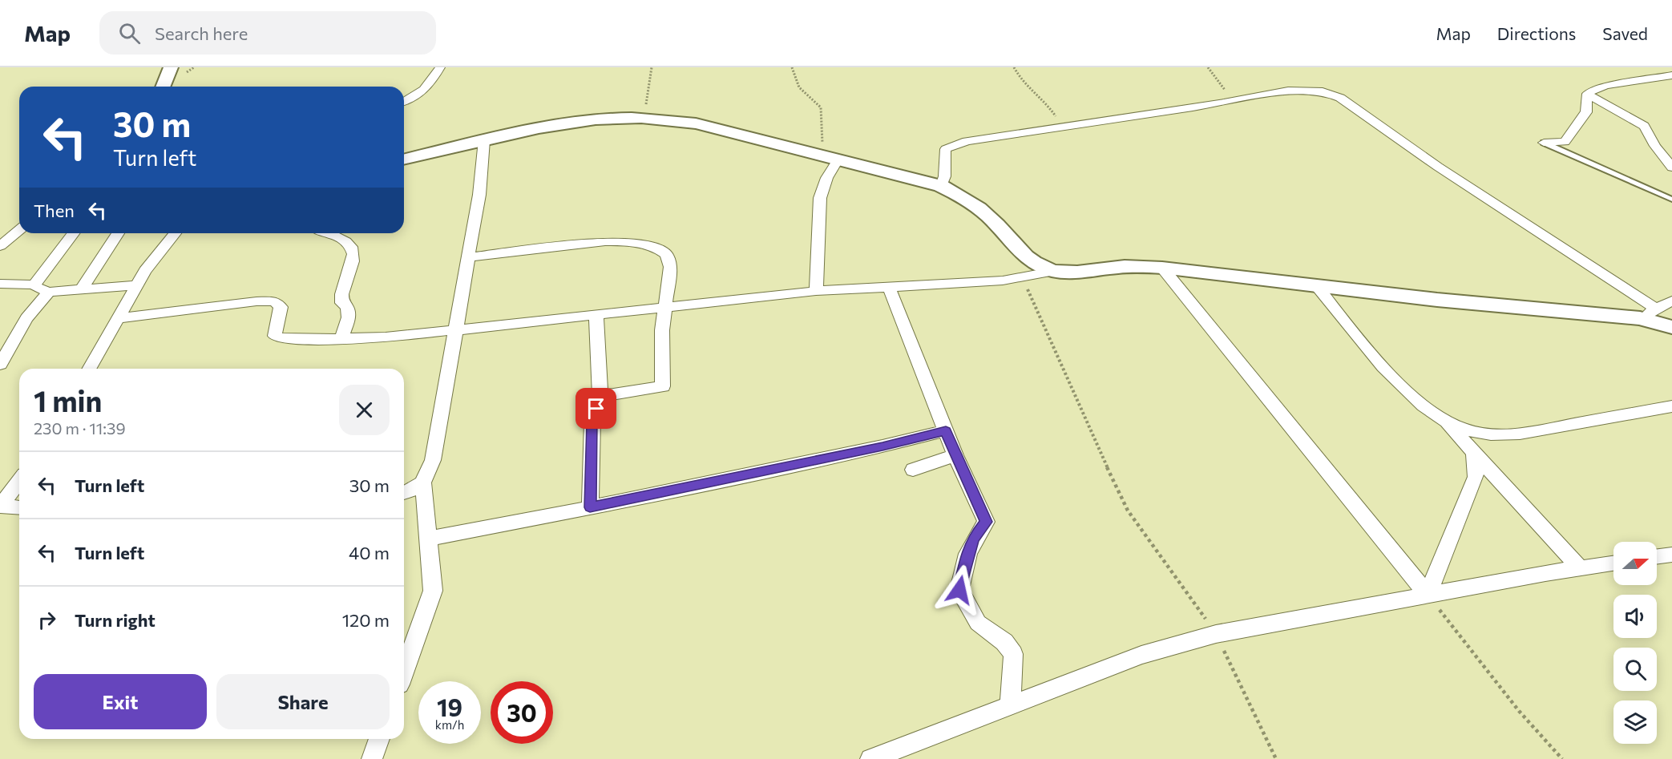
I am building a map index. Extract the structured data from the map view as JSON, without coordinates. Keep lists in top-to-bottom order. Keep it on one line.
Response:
{"north":"right","page":{"header":"Map","search":"Search here","nav":["Map","Directions","Saved"],"turn":["30 m","Turn left"],"then":"Then","heading":["1 min","230 m · 11:39"],"list":[{"name":"Turn left","value":"30 m"},{"name":"Turn left","value":"40 m"},{"name":"Turn right","value":"120 m"}],"buttons":["Exit","Share"],"speed":"19 km/h","limit":"30"}}
